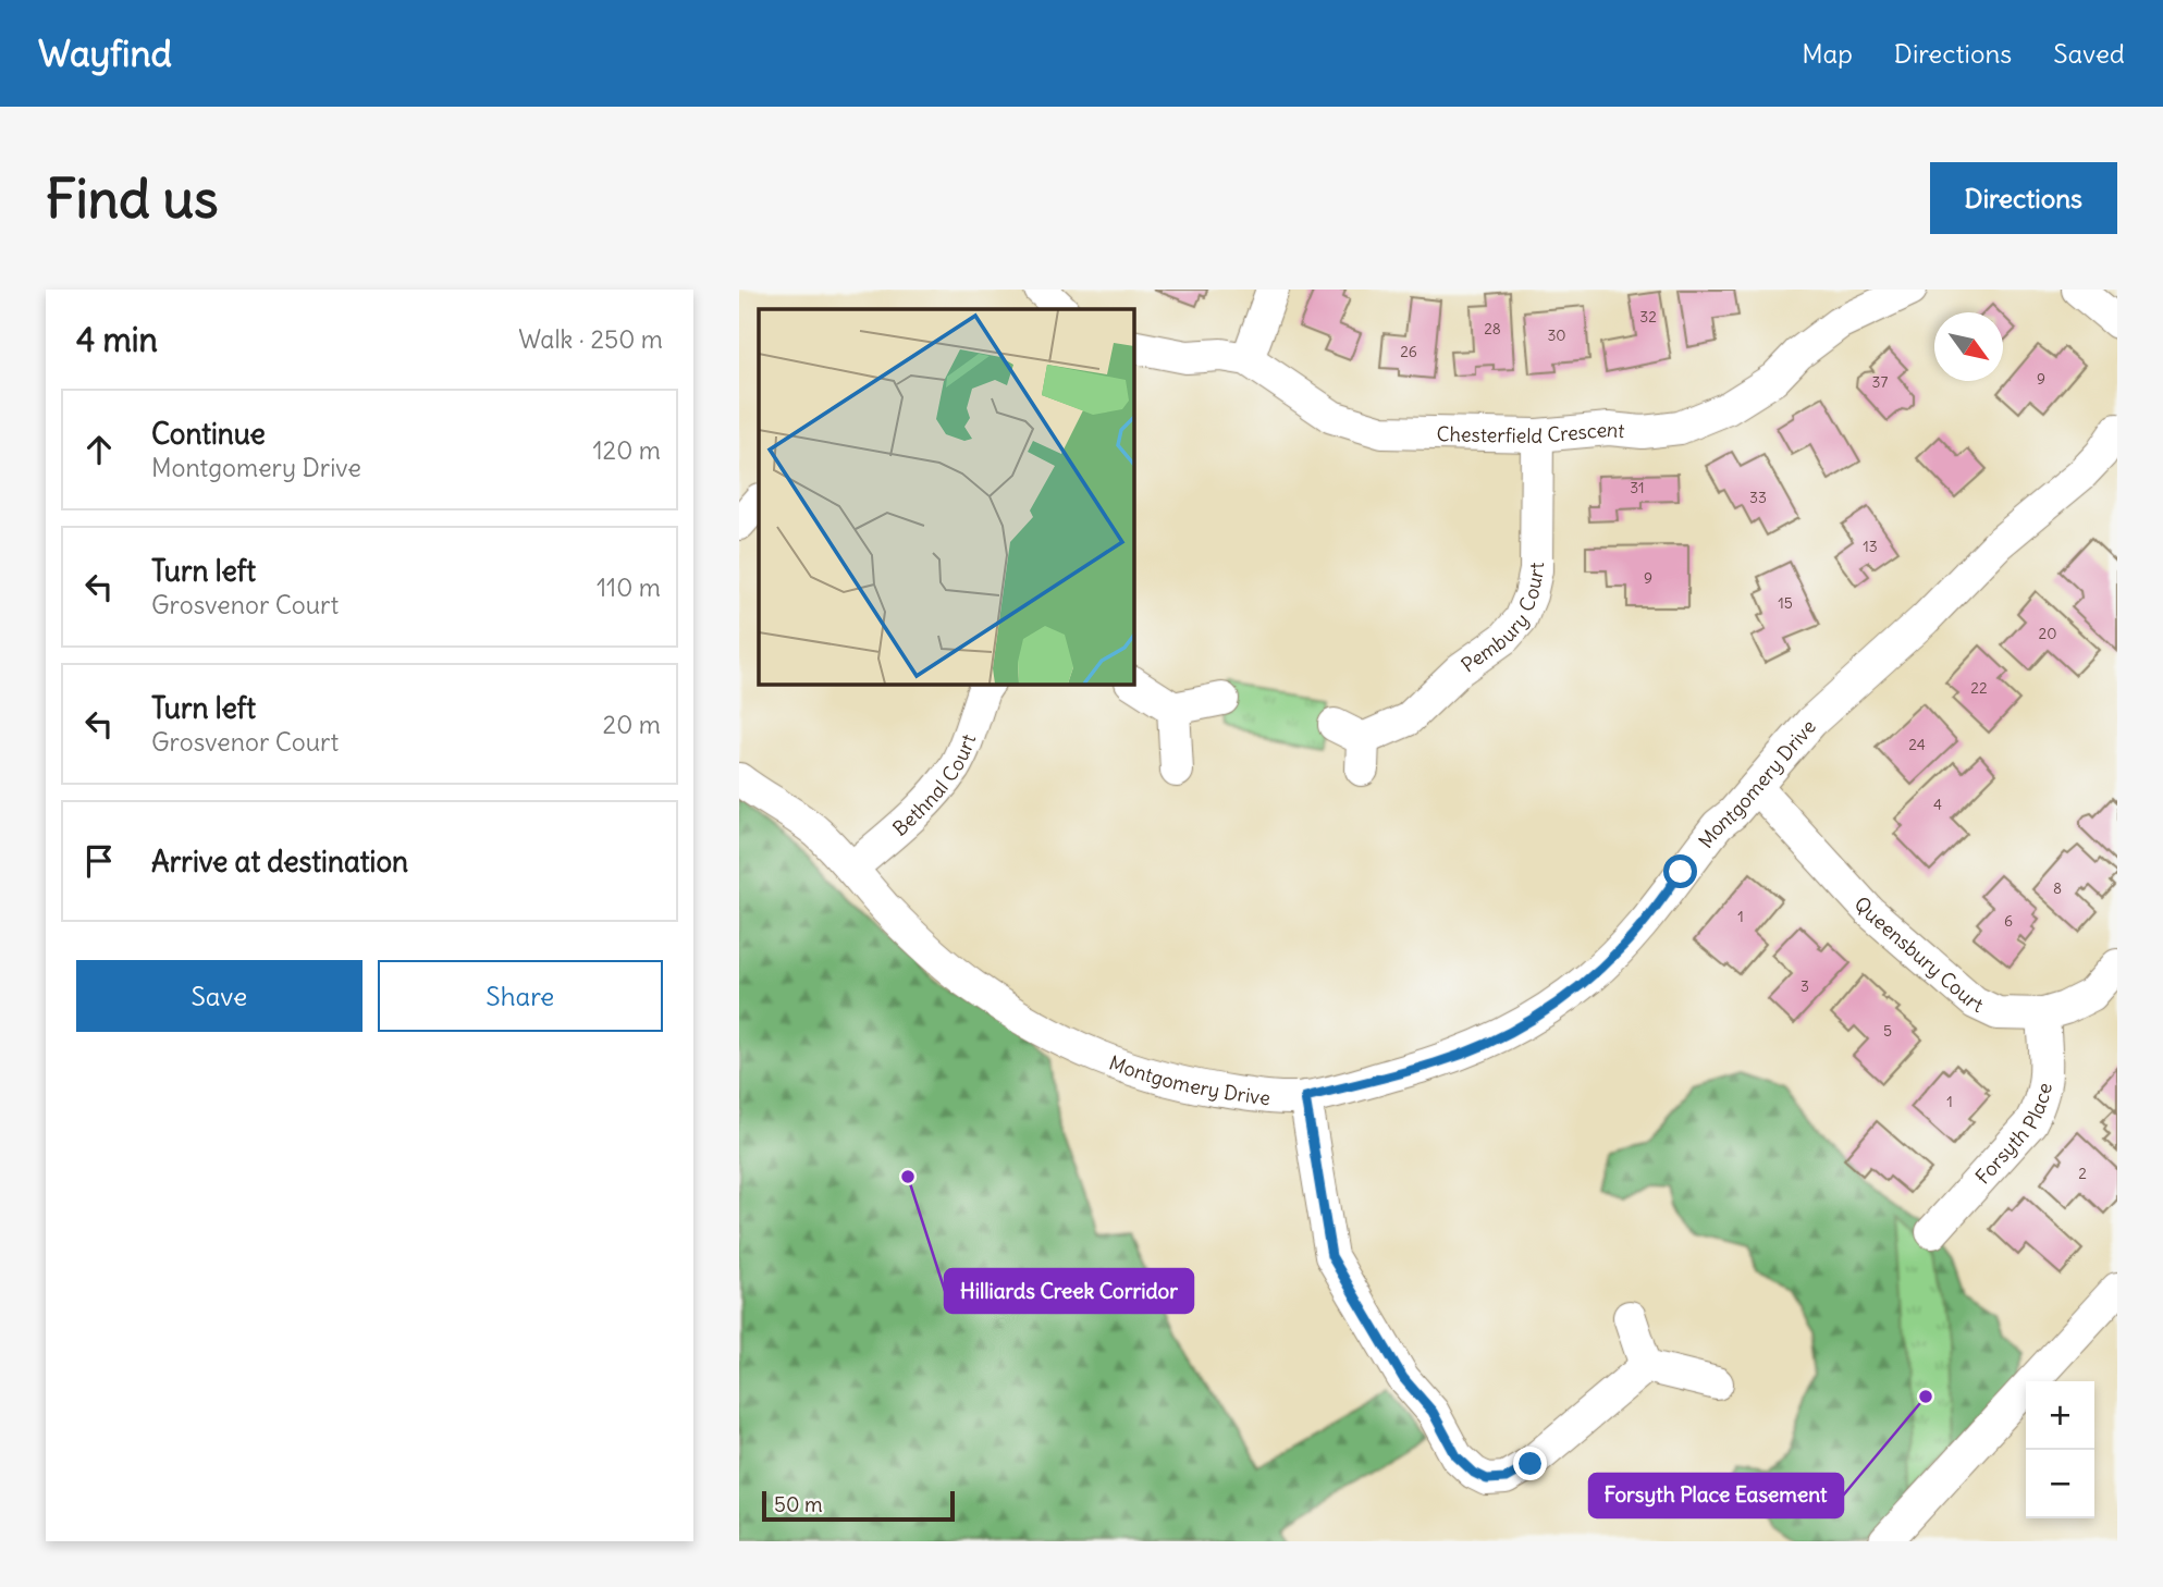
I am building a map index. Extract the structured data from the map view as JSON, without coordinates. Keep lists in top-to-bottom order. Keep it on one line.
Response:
{"streets":{"street":["Chesterfield Crescent","Pembury Court","Bethnal Court","Montgomery Drive","Queensbury Court","Forsyth Place"]},"crossings":[["Chesterfield Crescent","Pembury Court"],["Bethnal Court","Montgomery Drive"],["Montgomery Drive","Queensbury Court"],["Queensbury Court","Forsyth Place"]],"places":["Hilliards Creek Corridor","Forsyth Place Easement"],"house_numbers":["32","28","30","26","9","37","31","33","13","9","15","20","22","24","4","8","1","6","3","5","1","2"],"scale_bar":"50 m","north":"bottom right","page":{"header":"Wayfind","nav":["Map","Directions","Saved"],"buttons":["Directions",["Save","Share"]],"title":"Find us","heading":["4 min","Walk · 250 m"],"list":[["Continue","Montgomery Drive","120 m"],["Turn left","Grosvenor Court","110 m"],["Turn left","Grosvenor Court","20 m"],"Arrive at destination"],"map_buttons":["+","−"],"scale":"50 m"}}
